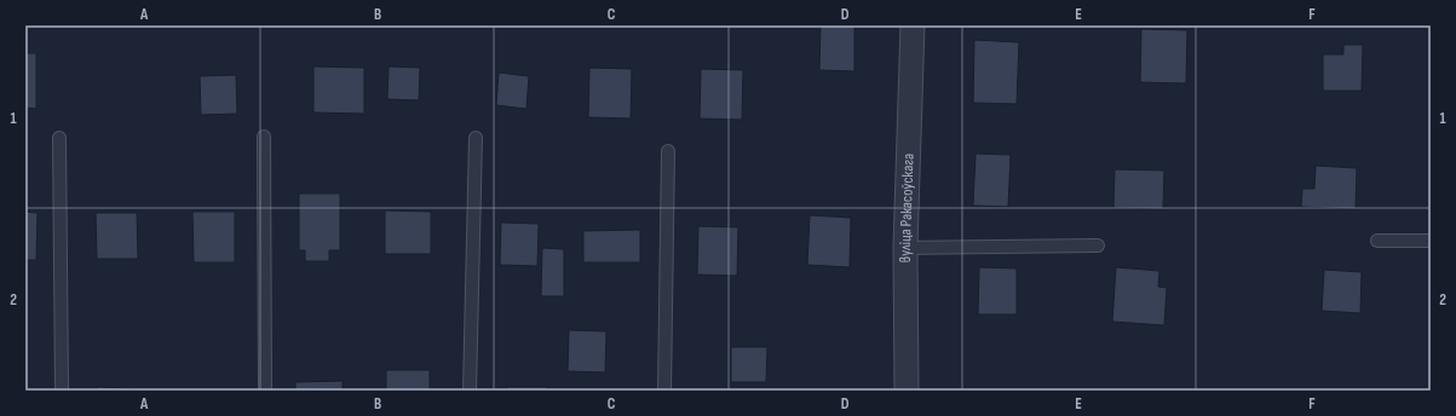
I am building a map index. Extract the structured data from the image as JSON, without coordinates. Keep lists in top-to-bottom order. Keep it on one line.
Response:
{"streets":{"street":["вуліца Ракасоўскага"]},"grid":{"columns":["A","B","C","D","E","F"],"rows":["1","2"]}}
